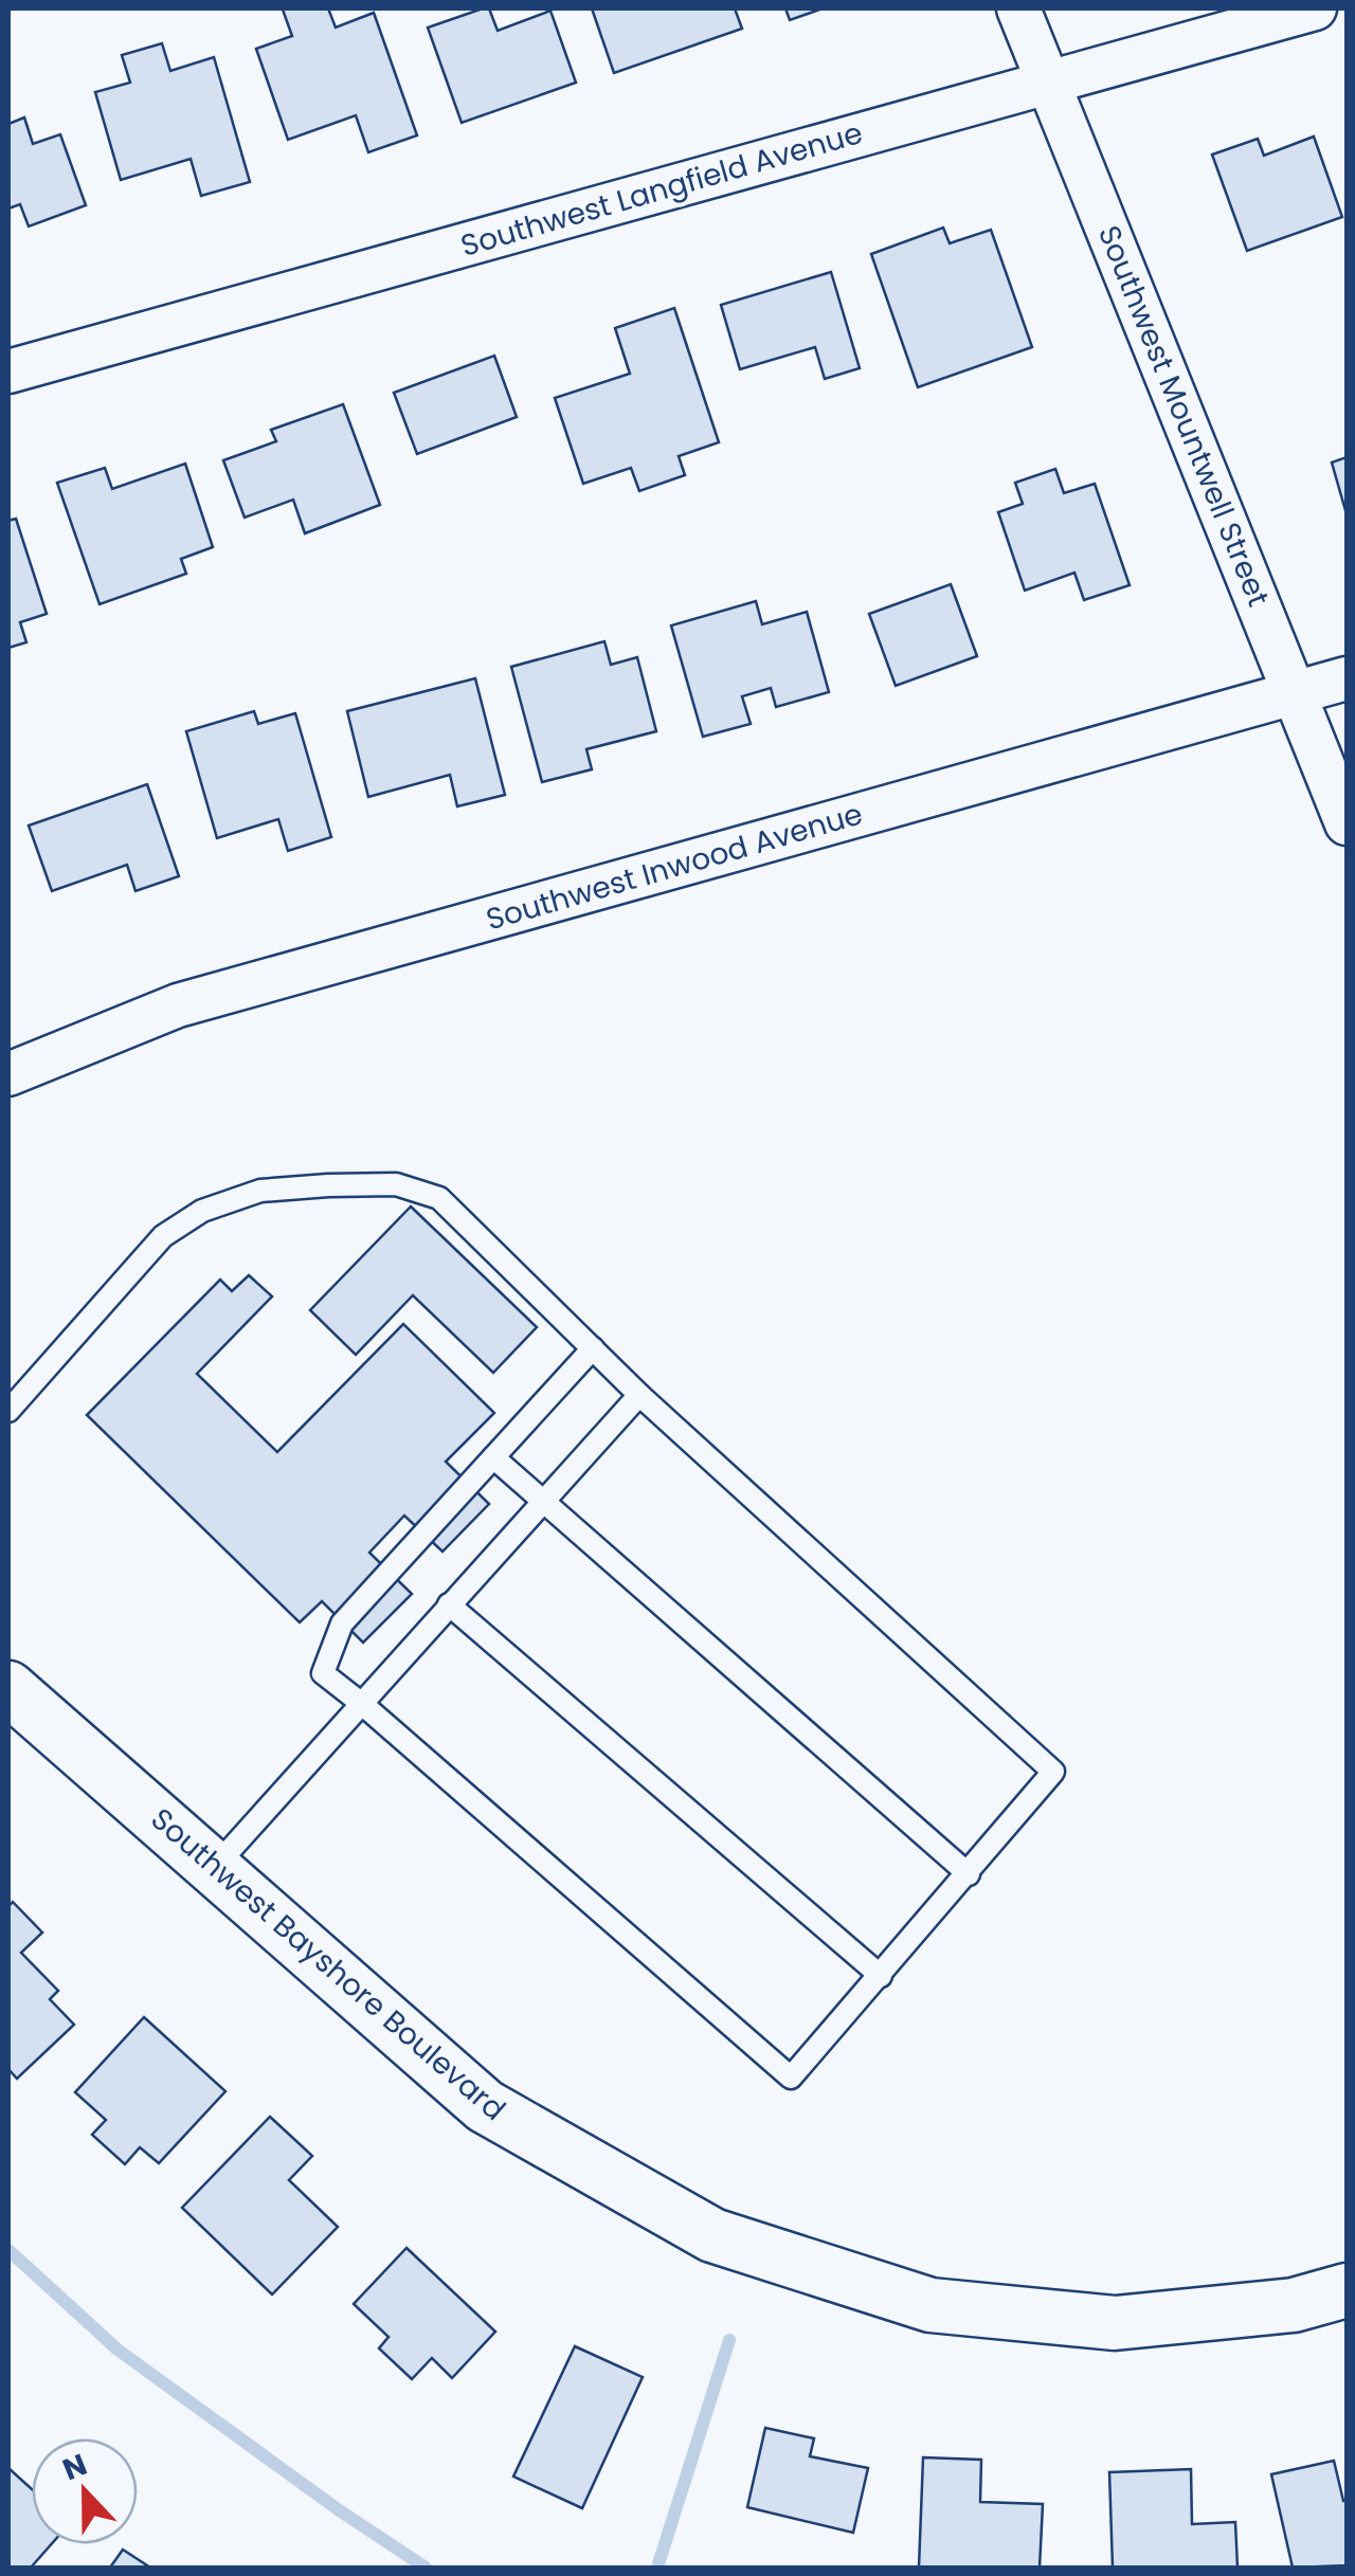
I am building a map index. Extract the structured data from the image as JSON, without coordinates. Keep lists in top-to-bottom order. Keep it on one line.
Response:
{"streets":{"street":["Southwest Langfield Avenue","Southwest Mountwell Street","Southwest Inwood Avenue","Southwest Bayshore Boulevard"]},"crossings":[["Southwest Langfield Avenue","Southwest Mountwell Street"],["Southwest Mountwell Street","Southwest Inwood Avenue"]],"north":"top"}
